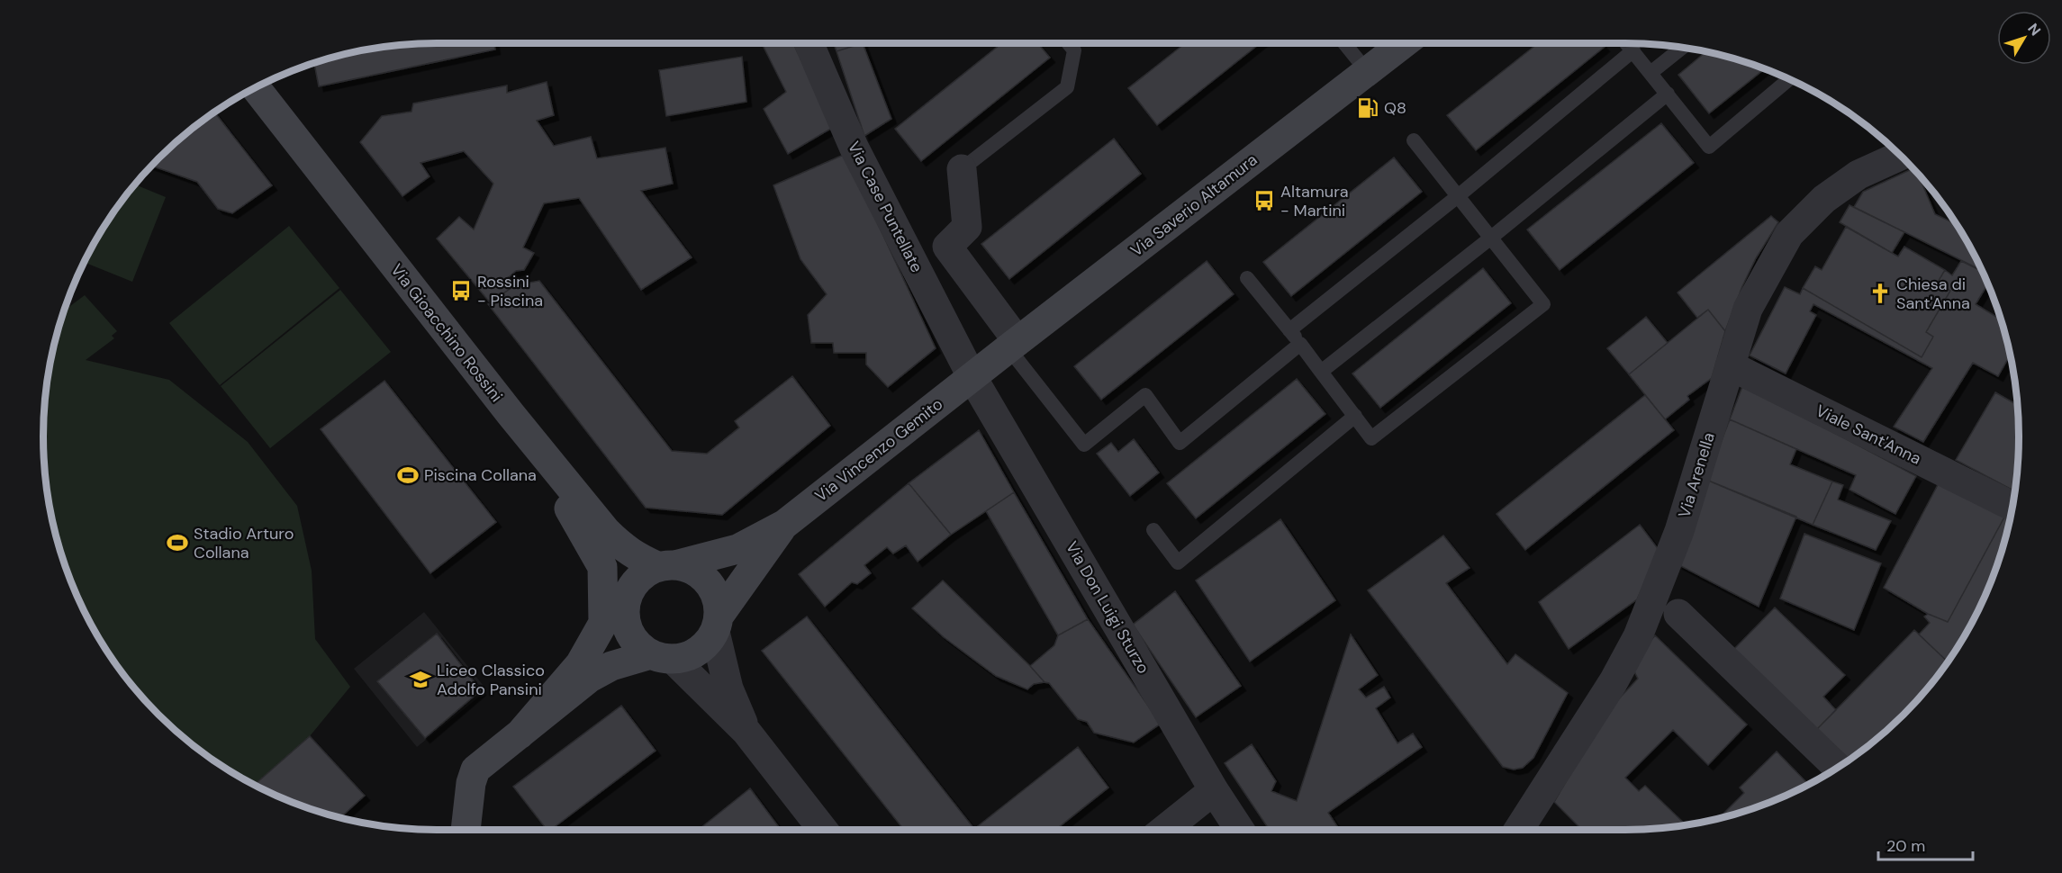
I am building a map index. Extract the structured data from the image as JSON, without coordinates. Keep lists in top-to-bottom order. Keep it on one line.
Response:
{"streets":{"main road":["Via Saverio Altamura","Via Gioacchino Rossini","Via Vincenzo Gemito"],"street":["Via Case Puntellate","Viale Sant'Anna","Via Arenella","Via Don Luigi Sturzo"]},"crossings":[["Via Saverio Altamura","Via Case Puntellate"],["Via Saverio Altamura","Via Vincenzo Gemito"],["Via Saverio Altamura","Via Don Luigi Sturzo"],["Via Case Puntellate","Via Vincenzo Gemito"],["Via Case Puntellate","Via Don Luigi Sturzo"],["Via Gioacchino Rossini","Via Vincenzo Gemito"],["Viale Sant'Anna","Via Arenella"],["Via Vincenzo Gemito","Via Don Luigi Sturzo"]],"places":{"fuel station":["Q8"],"bus stop":["Altamura - Martini","Rossini - Piscina"],"church":["Chiesa di Sant'Anna"],"sports":["Piscina Collana","Stadio Arturo Collana"],"school or university":["Liceo Classico Adolfo Pansini"]},"scale_bar":"20 m","north":"top right"}
